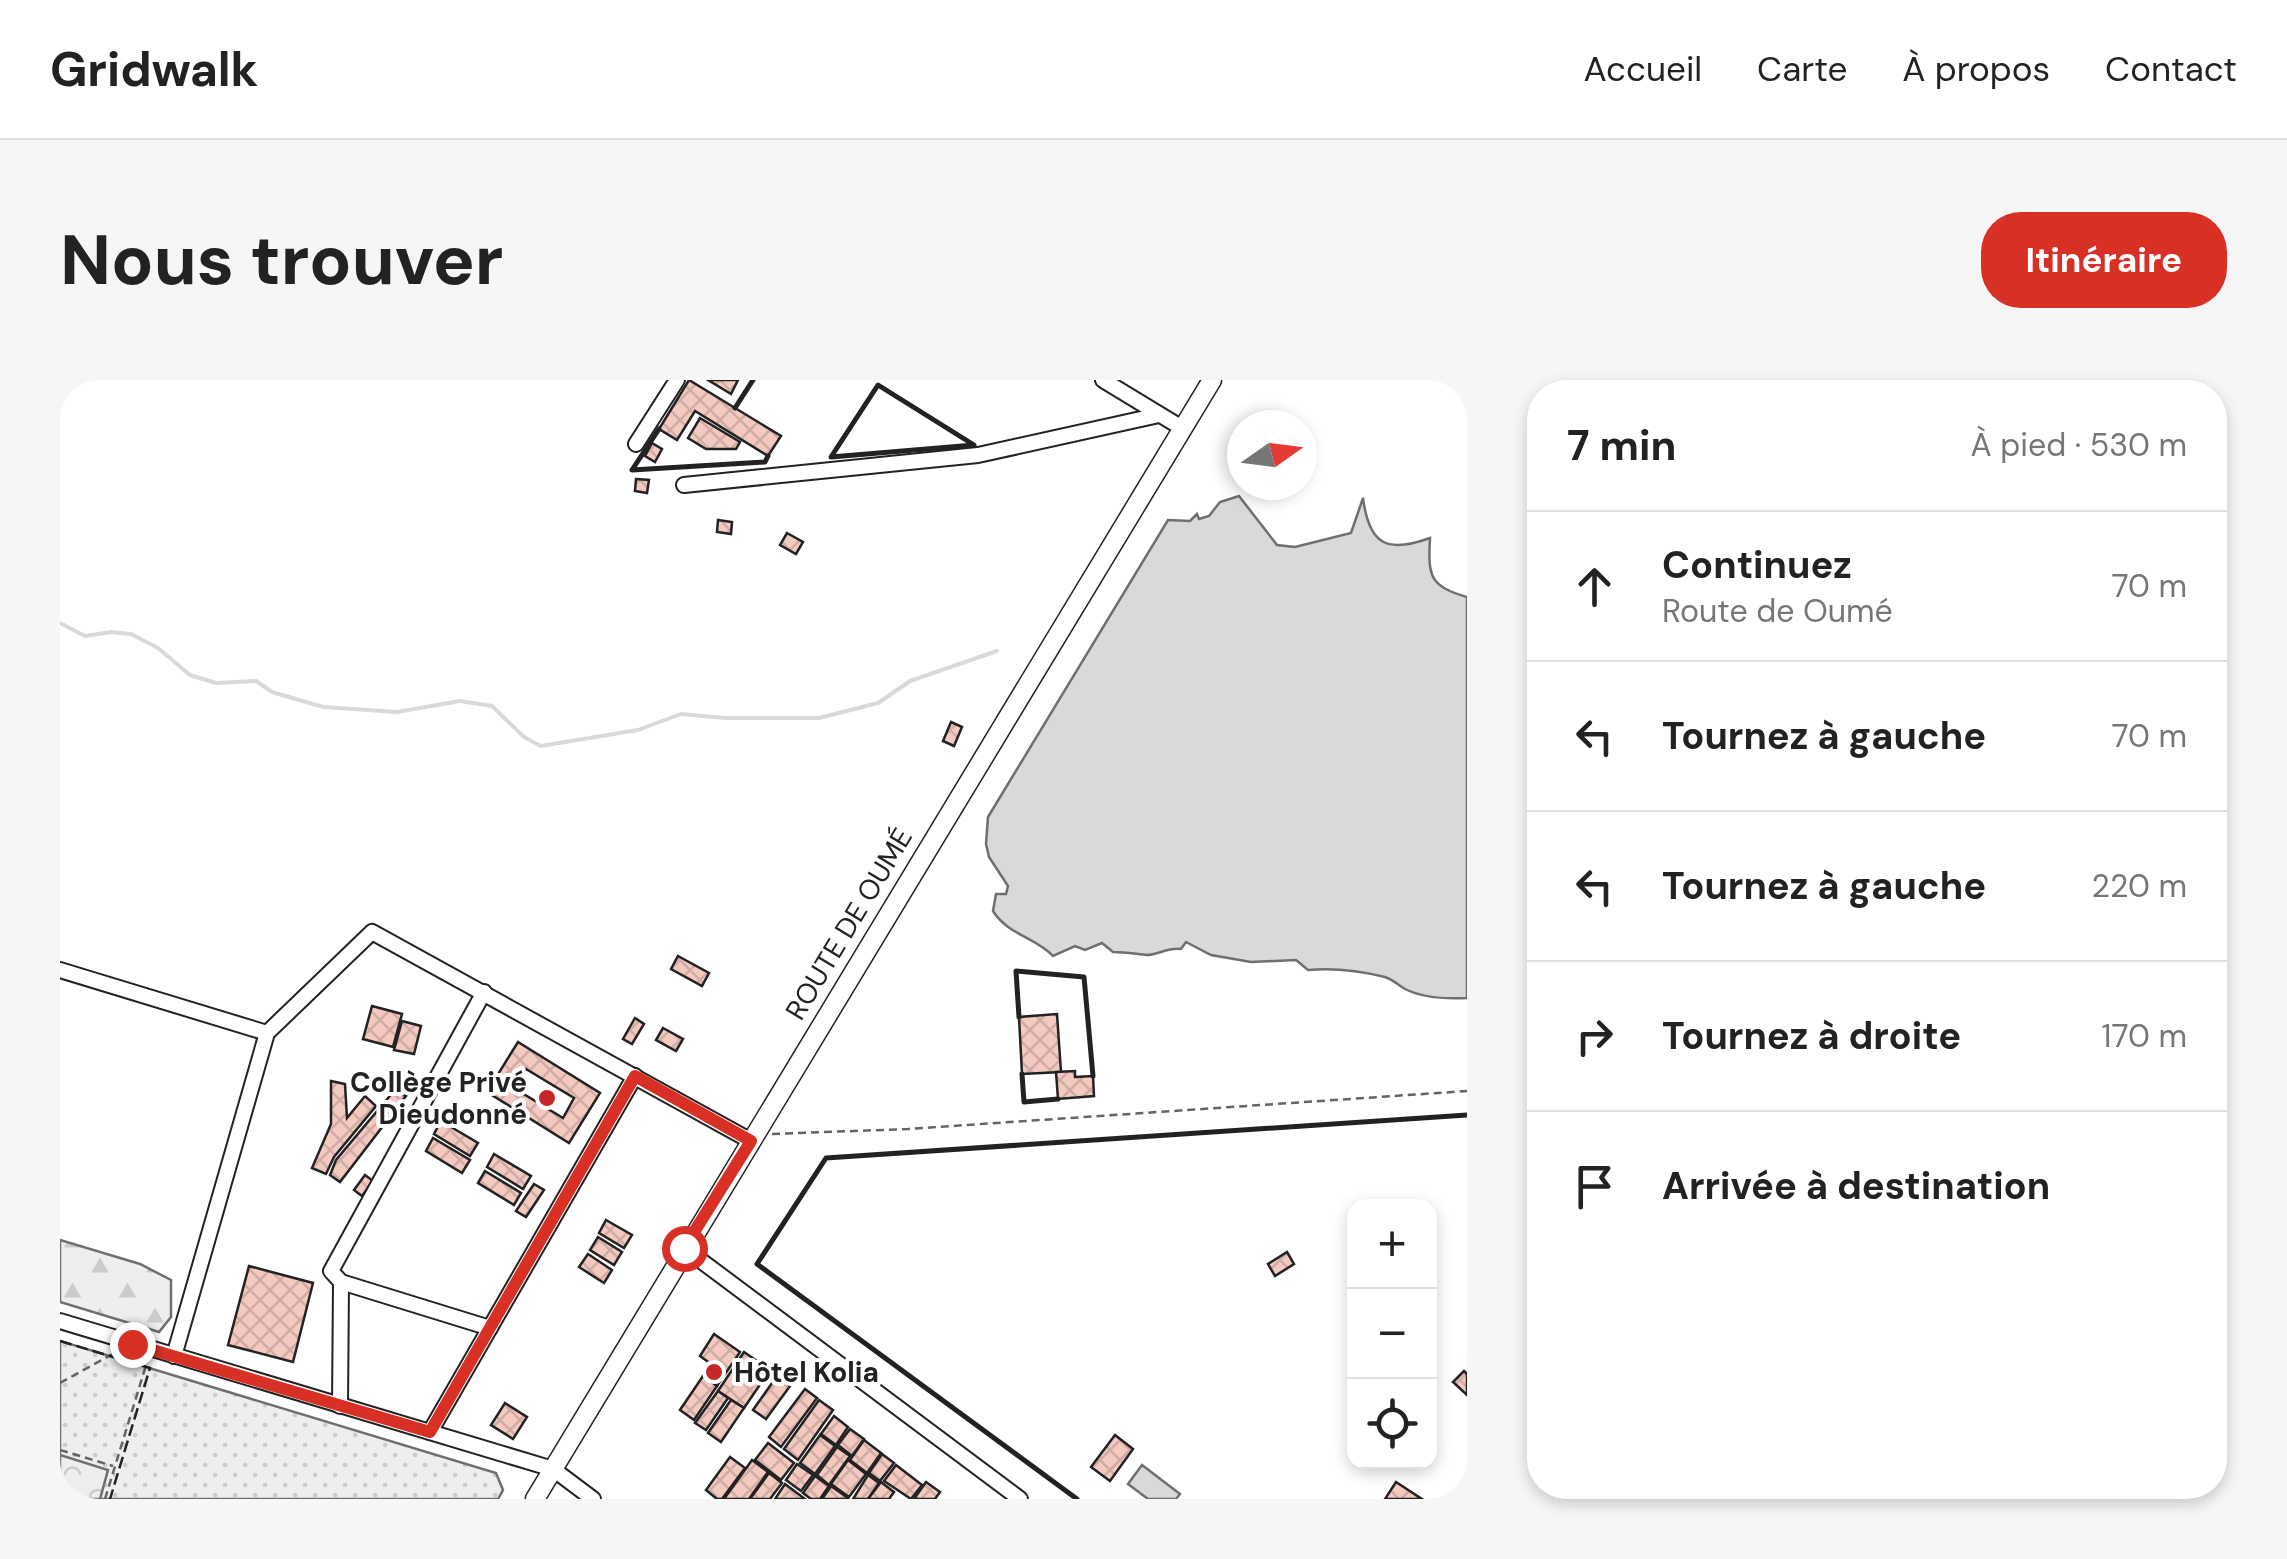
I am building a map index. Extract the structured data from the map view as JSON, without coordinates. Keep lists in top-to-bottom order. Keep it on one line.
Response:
{"streets":{"main road":["ROUTE DE OUMÉ"]},"places":["Collège Privé Dieudonné","Hôtel Kolia"],"north":"right","page":{"header":"Gridwalk","nav":["Accueil","Carte","À propos","Contact"],"buttons":"Itinéraire","title":"Nous trouver","heading":["7 min","À pied · 530 m"],"list":[["Continuez","Route de Oumé","70 m"],["Tournez à gauche","70 m"],["Tournez à gauche","220 m"],["Tournez à droite","170 m"],"Arrivée à destination"],"map_buttons":["+","−"]}}
